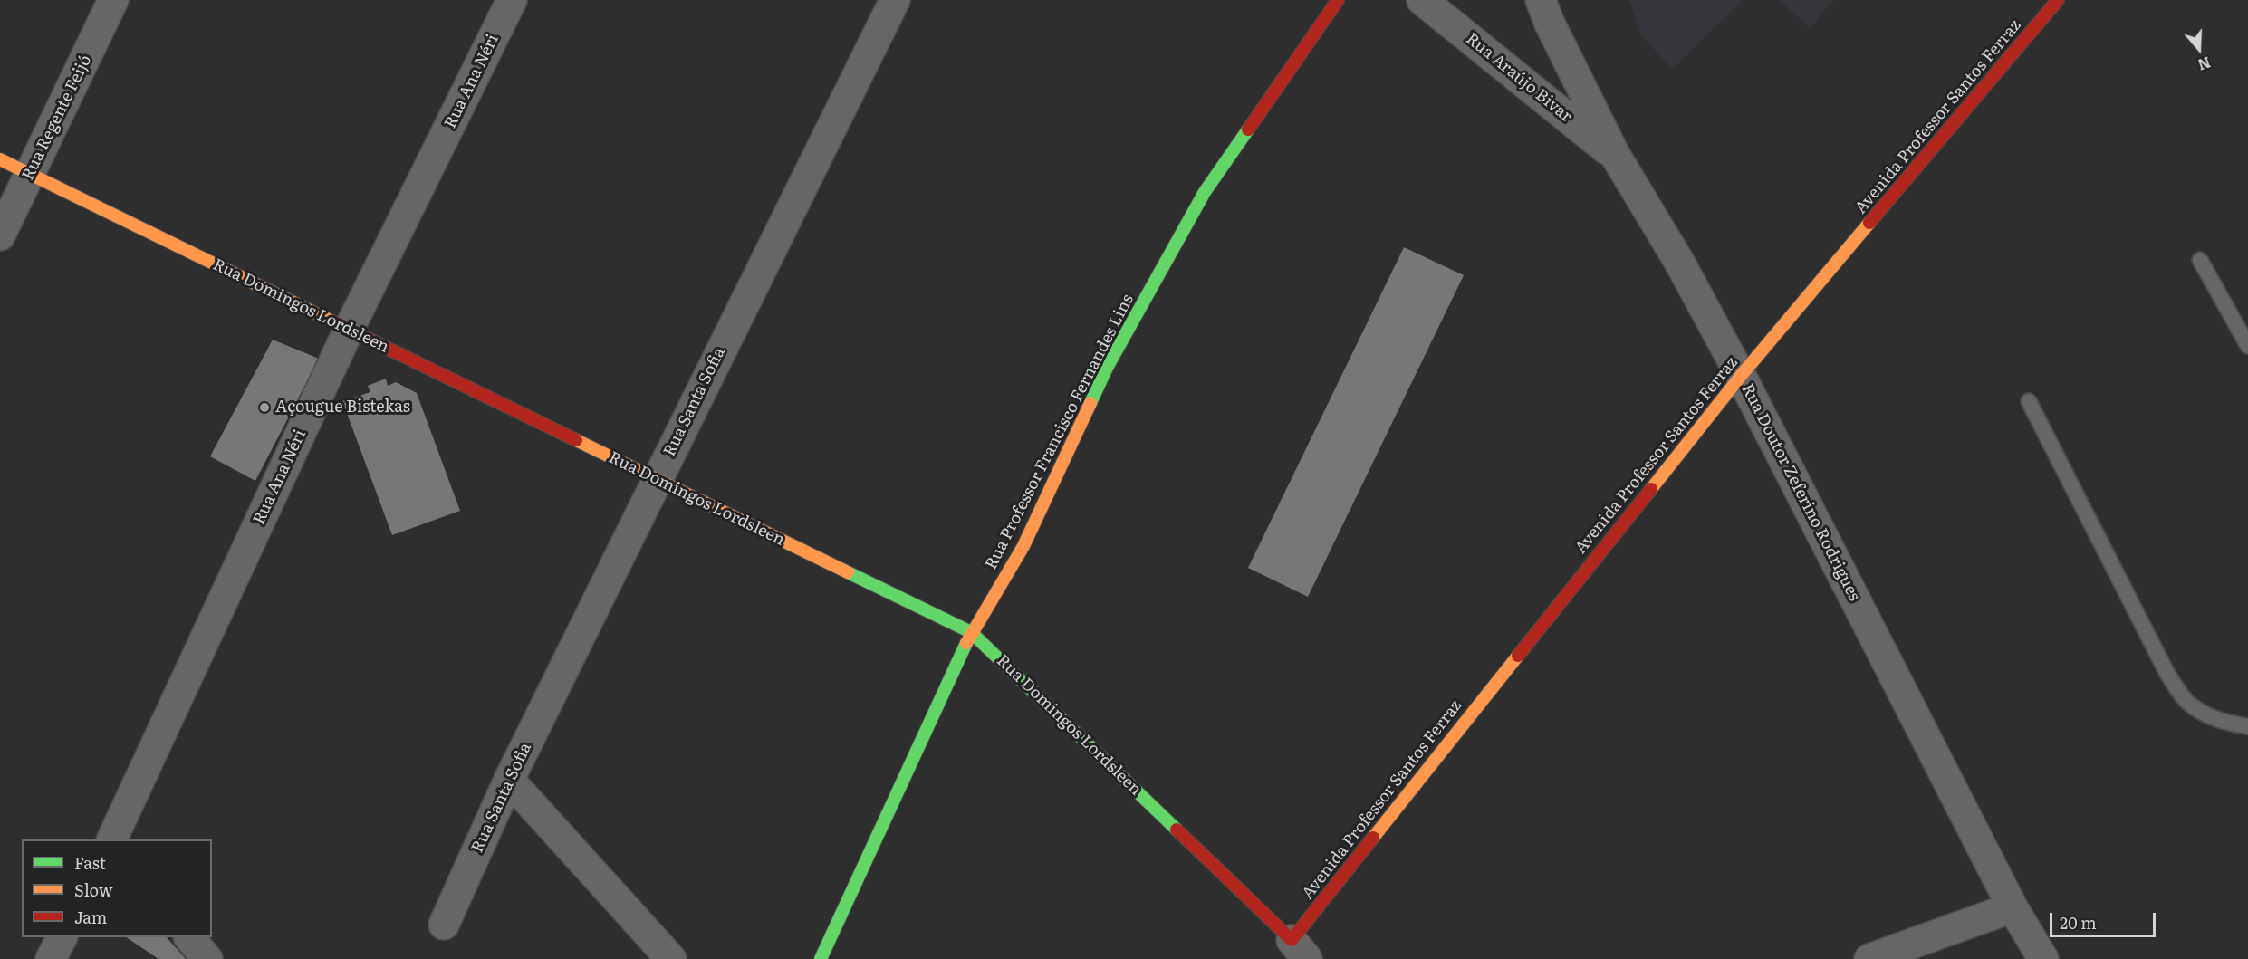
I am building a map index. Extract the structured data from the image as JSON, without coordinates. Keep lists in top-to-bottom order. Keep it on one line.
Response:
{"streets":{"street":["Rua Araújo Bivar","Rua Ana Néri","Avenida Professor Santos Ferraz","Rua Regente Feijó","Rua Domingos Lordsleen","Rua Santa Sofia","Rua Professor Francisco Fernandes Lins","Rua Doutor Zeferino Rodrigues"]},"crossings":[["Rua Araújo Bivar","Rua Doutor Zeferino Rodrigues"],["Rua Ana Néri","Rua Domingos Lordsleen"],["Avenida Professor Santos Ferraz","Rua Domingos Lordsleen"],["Avenida Professor Santos Ferraz","Rua Doutor Zeferino Rodrigues"],["Rua Regente Feijó","Rua Domingos Lordsleen"],["Rua Domingos Lordsleen","Rua Santa Sofia"],["Rua Domingos Lordsleen","Rua Professor Francisco Fernandes Lins"]],"places":["Açougue Bistekas"],"legend":["Fast","Slow","Jam"],"scale_bar":"20 m","north":"bottom"}
